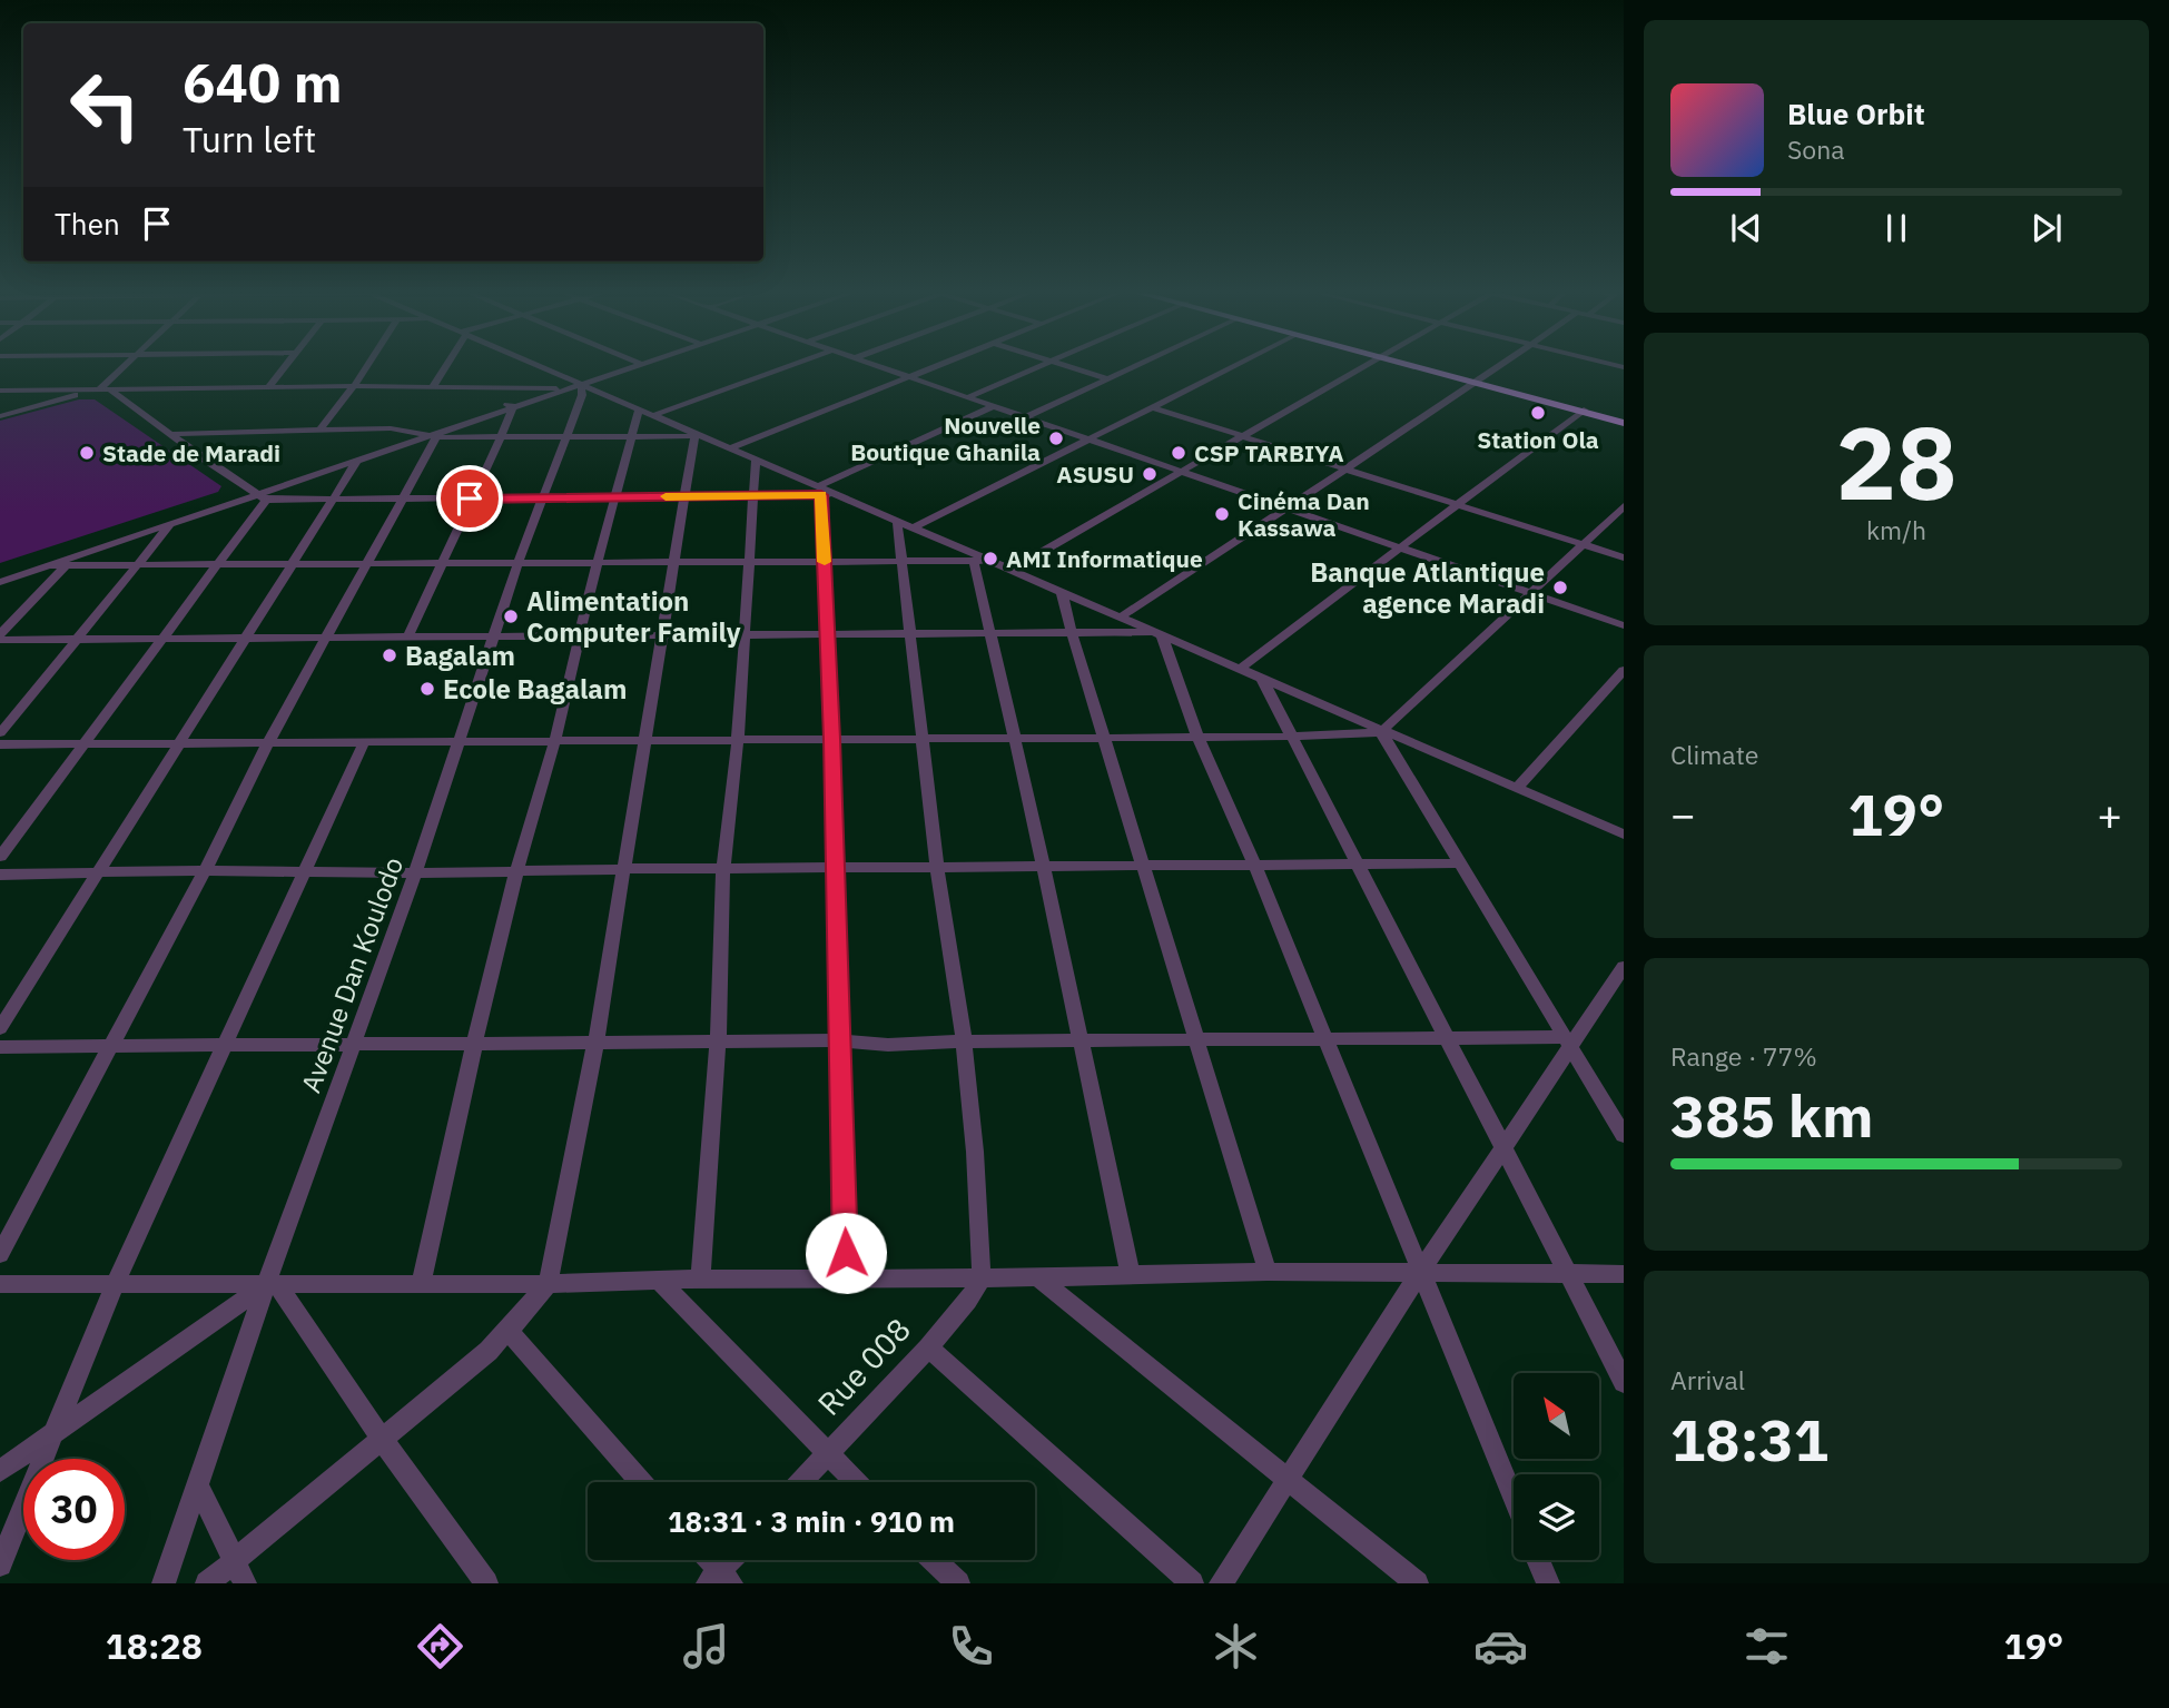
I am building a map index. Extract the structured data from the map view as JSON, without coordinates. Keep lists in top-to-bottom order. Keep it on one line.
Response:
{"streets":{"street":["Avenue Dan Koulodo","Rue 008"]},"places":["Station Ola","Nouvelle Boutique Ghanila","Stade de Maradi","CSP TARBIYA","ASUSU","Cinéma Dan Kassawa","AMI Informatique","Banque Atlantique agence Maradi","Alimentation Computer Family","Bagalam","Ecole Bagalam"],"north":"top left","page":{"turn":["640 m","Turn left"],"song":["Blue Orbit","Sona"],"then":"Then","tile":[["28","km/h"],"Climate",["Range · 77%","385 km"],["Arrival","18:31"]],"heat":["−","19°","+"],"limit":"30","trip":"18:31 · 3 min · 910 m","tabs":["18:28","19°"]}}
